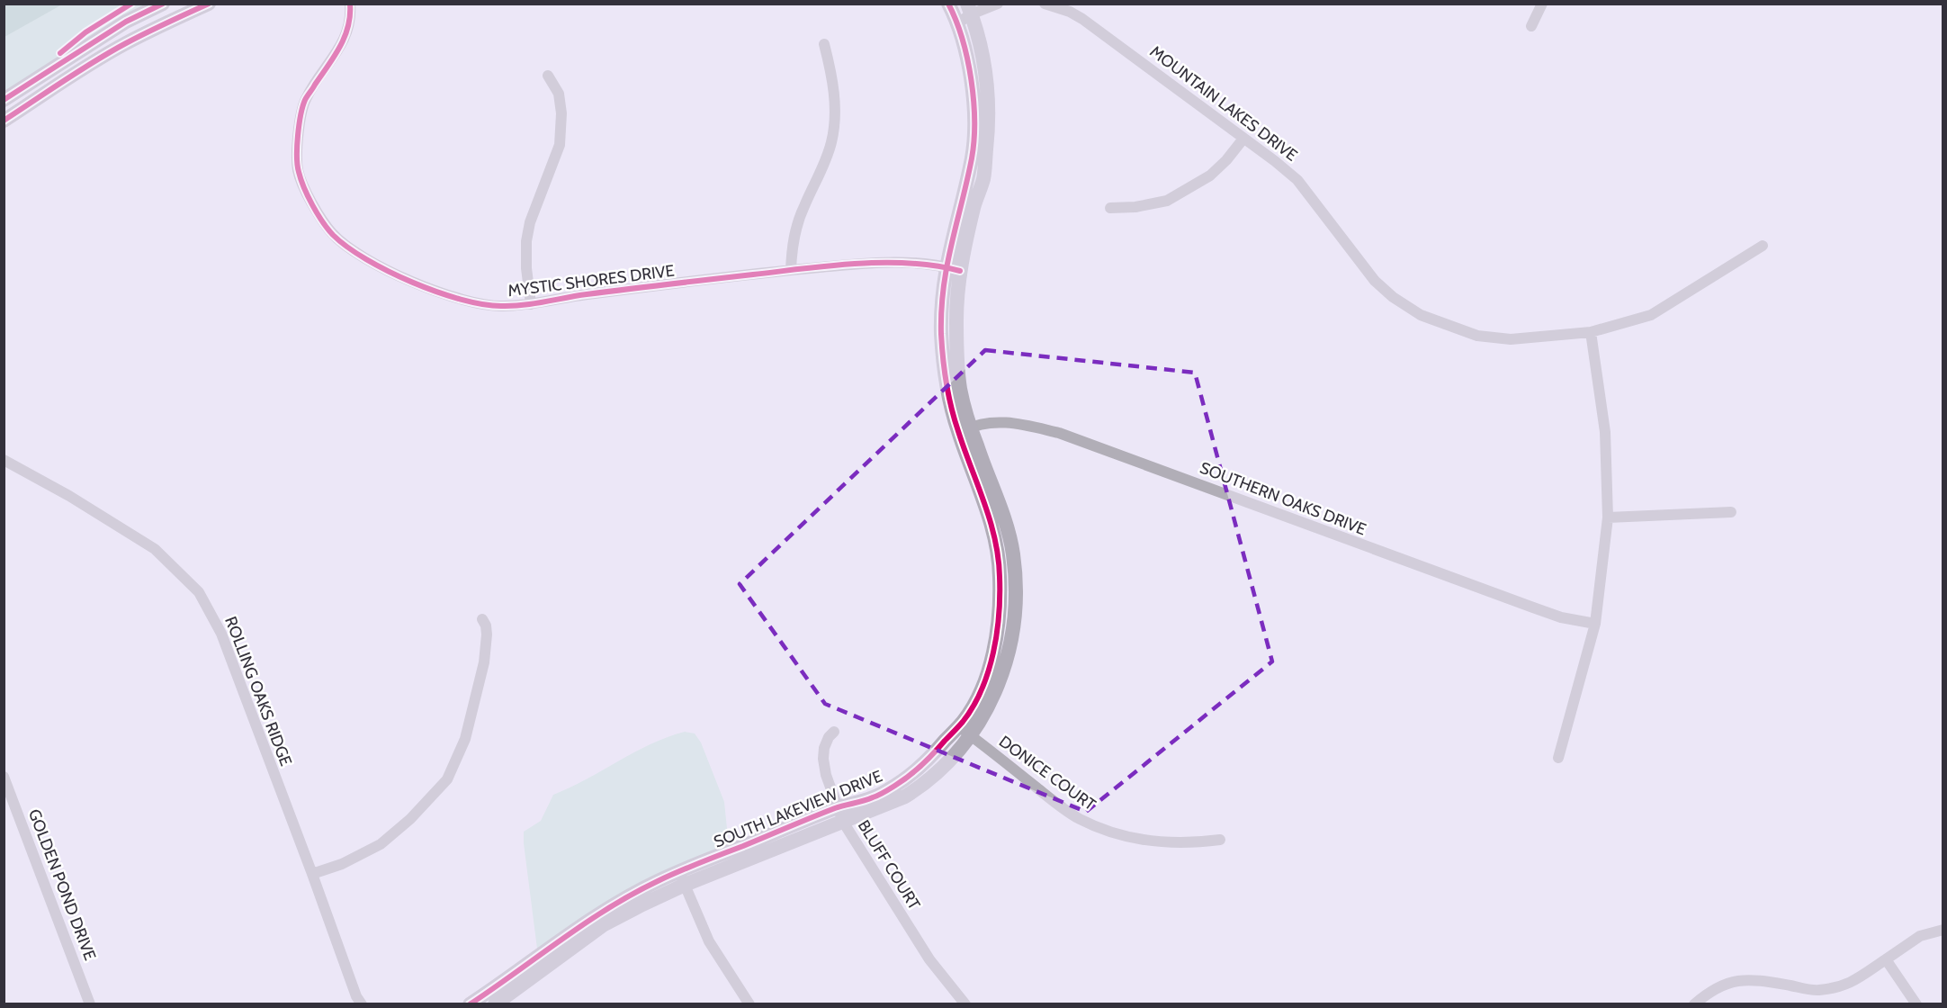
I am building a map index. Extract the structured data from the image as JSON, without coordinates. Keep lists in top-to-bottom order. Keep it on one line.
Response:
{"streets":{"street":["MOUNTAIN LAKES DRIVE","MYSTIC SHORES DRIVE","SOUTHERN OAKS DRIVE","ROLLING OAKS RIDGE","DONICE COURT","SOUTH LAKEVIEW DRIVE","BLUFF COURT","GOLDEN POND DRIVE"]},"crossings":[["MYSTIC SHORES DRIVE","SOUTH LAKEVIEW DRIVE"],["SOUTHERN OAKS DRIVE","SOUTH LAKEVIEW DRIVE"],["DONICE COURT","SOUTH LAKEVIEW DRIVE"],["SOUTH LAKEVIEW DRIVE","BLUFF COURT"]]}
